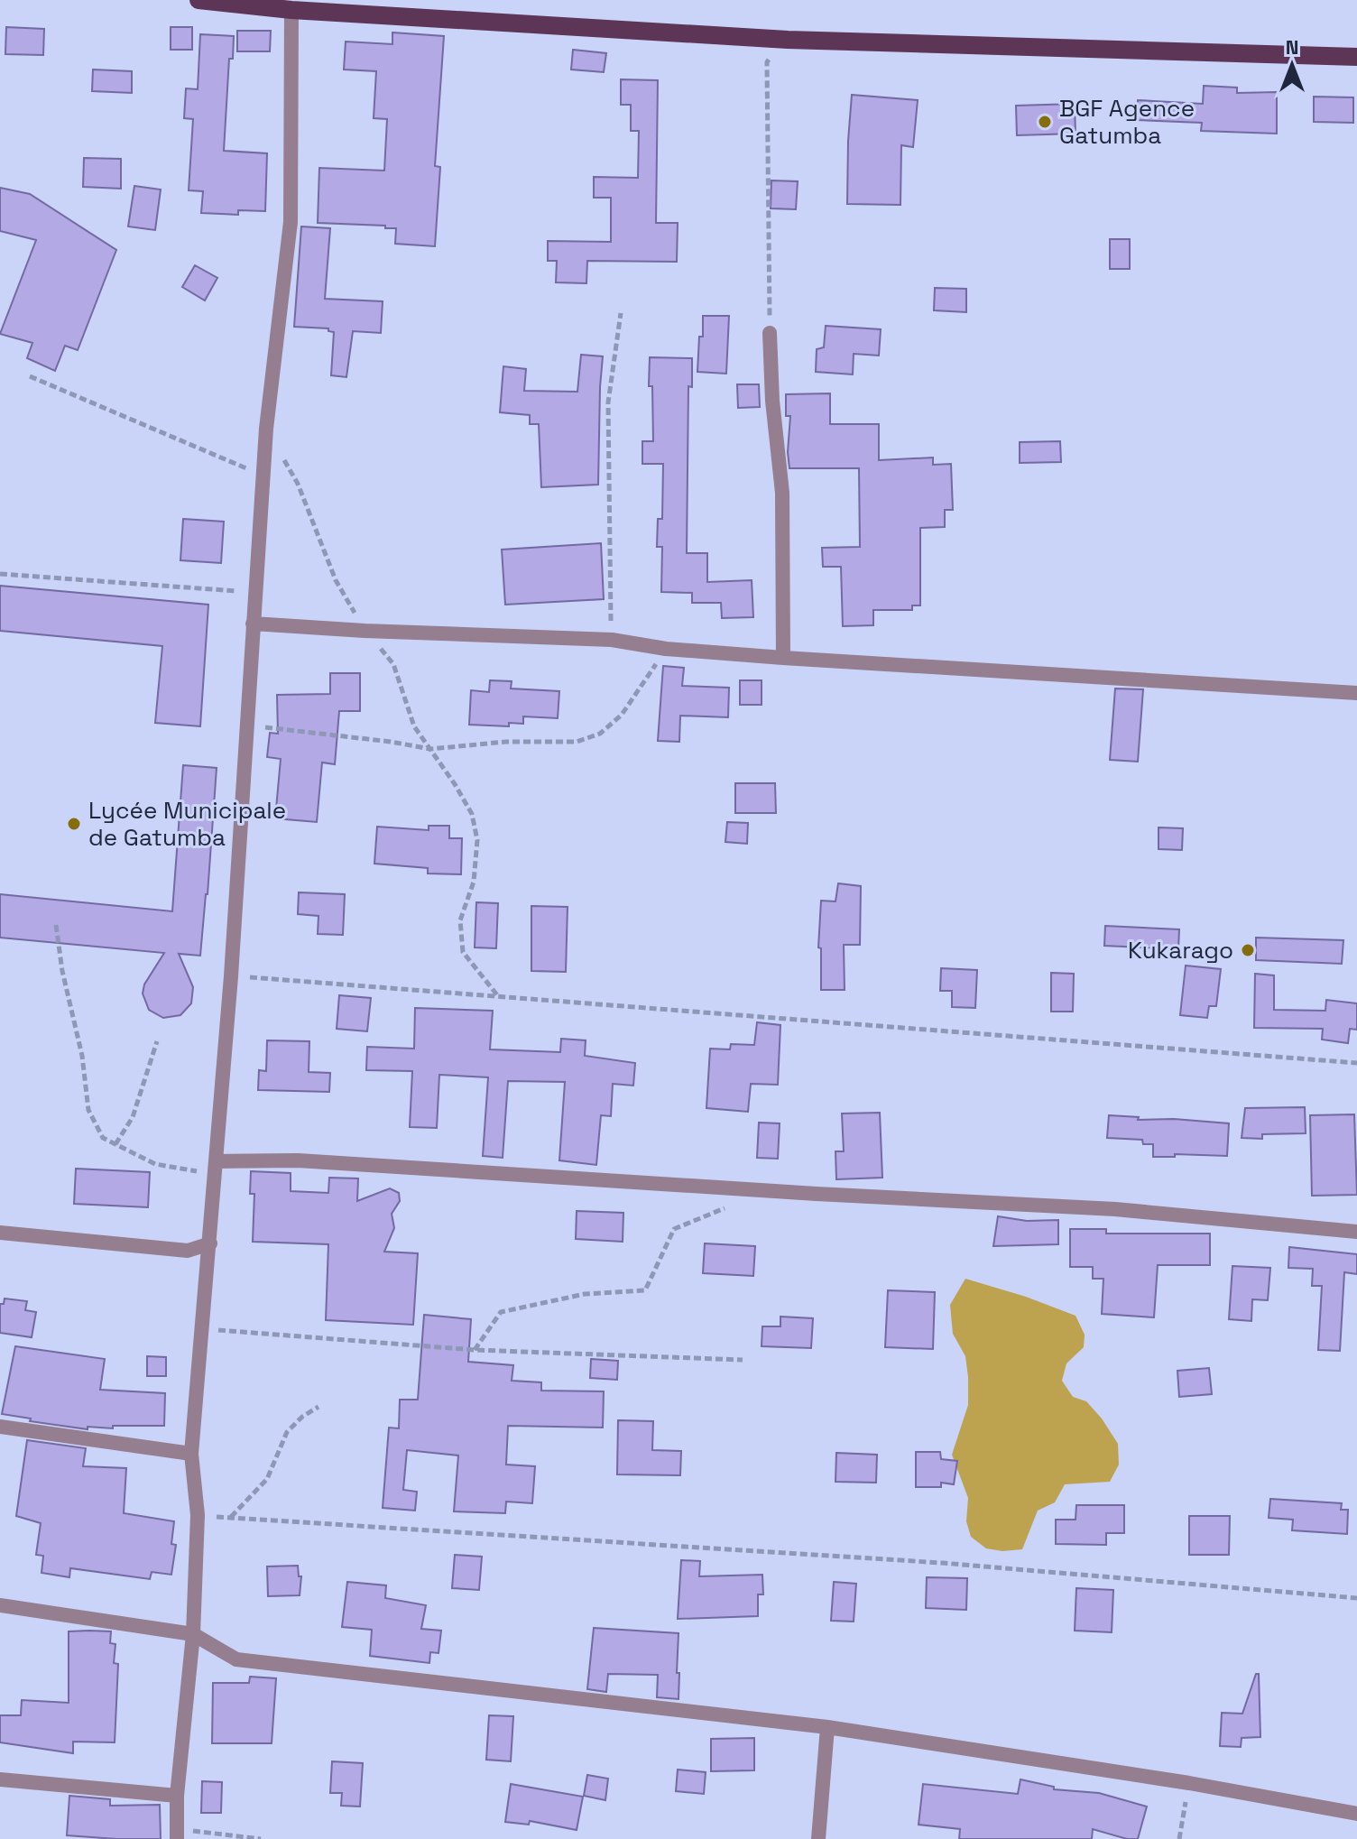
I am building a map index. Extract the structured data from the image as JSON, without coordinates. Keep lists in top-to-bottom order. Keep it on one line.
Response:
{"places":["BGF Agence Gatumba","Lycée Municipale de Gatumba","Kukarago"],"north":"top"}
